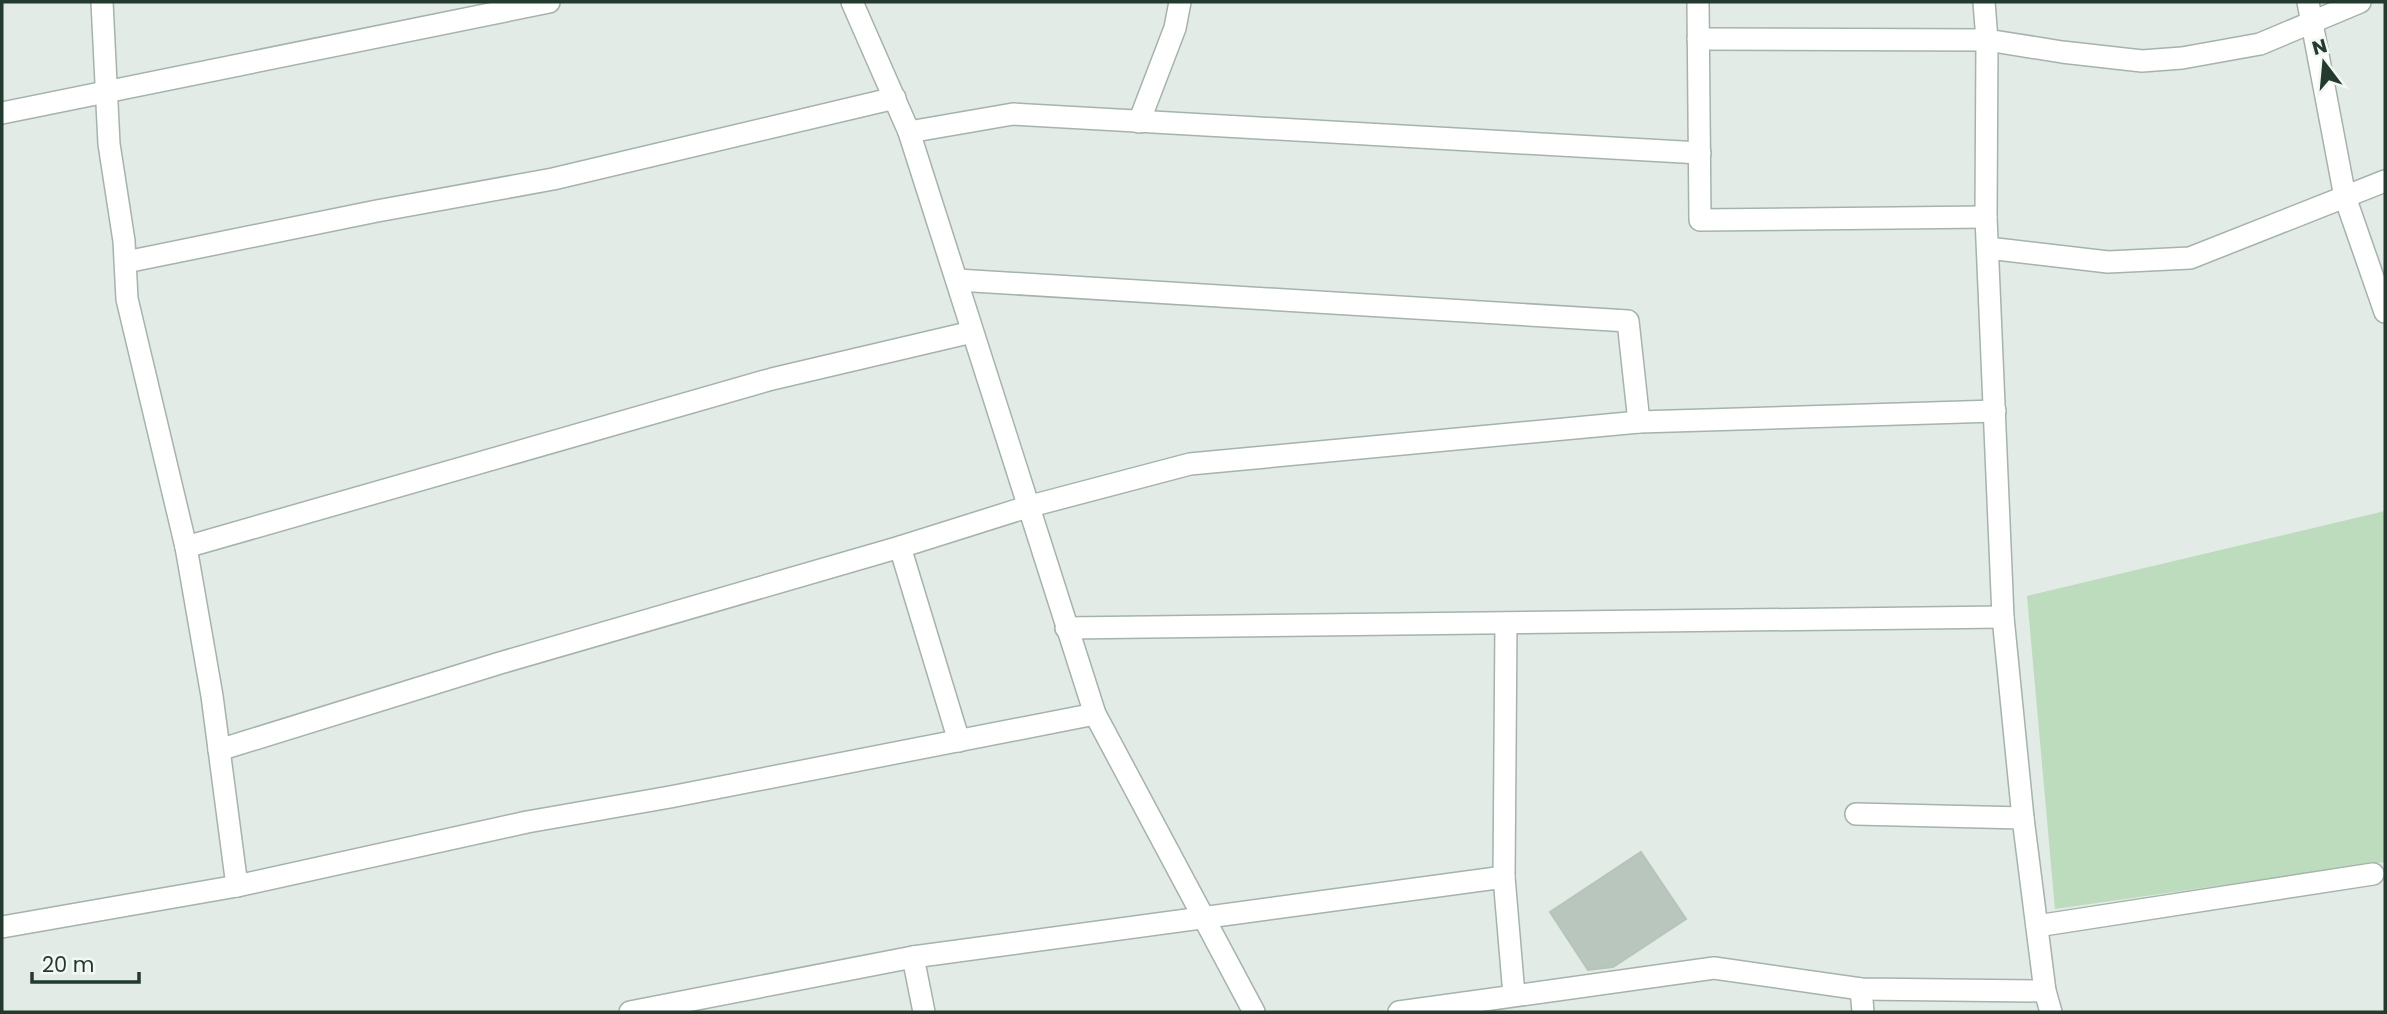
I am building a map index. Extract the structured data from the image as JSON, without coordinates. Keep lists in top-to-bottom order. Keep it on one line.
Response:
{"scale_bar":"20 m","north":"top"}
